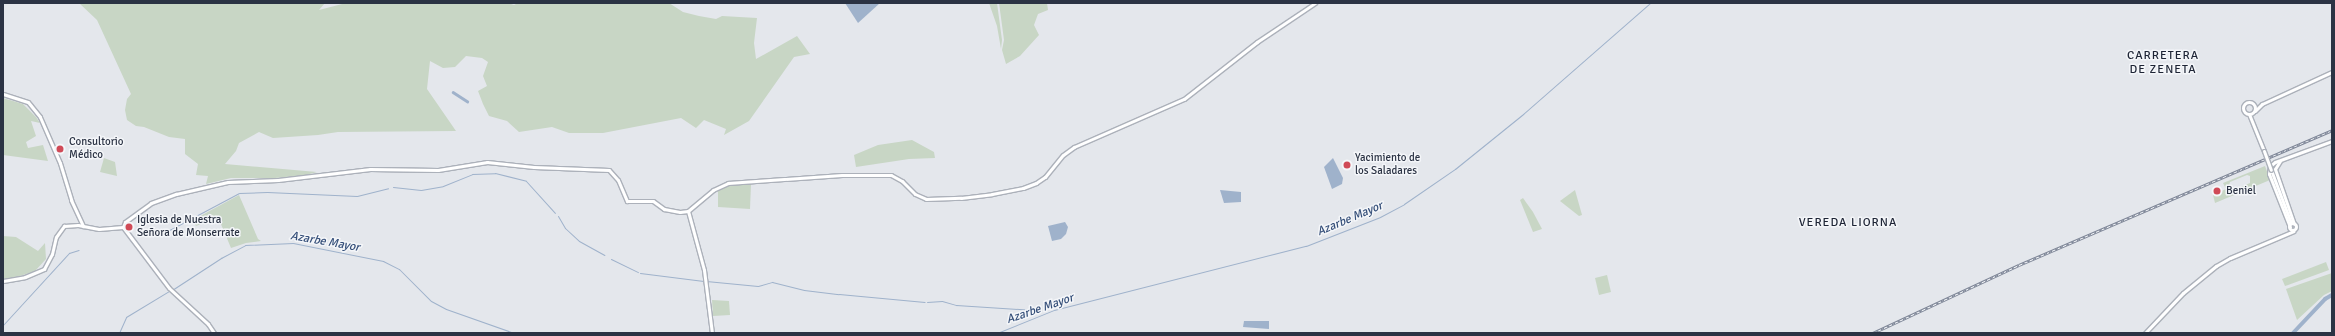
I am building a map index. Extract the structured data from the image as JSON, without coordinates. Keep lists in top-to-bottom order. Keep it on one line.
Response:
{"districts":["CARRETERA DE ZENETA","VEREDA LIORNA"],"water":["Azarbe Mayor"],"places":["Consultorio Médico","Yacimiento de los Saladares","Beniel","Iglesia de Nuestra Señora de Monserrate"]}
